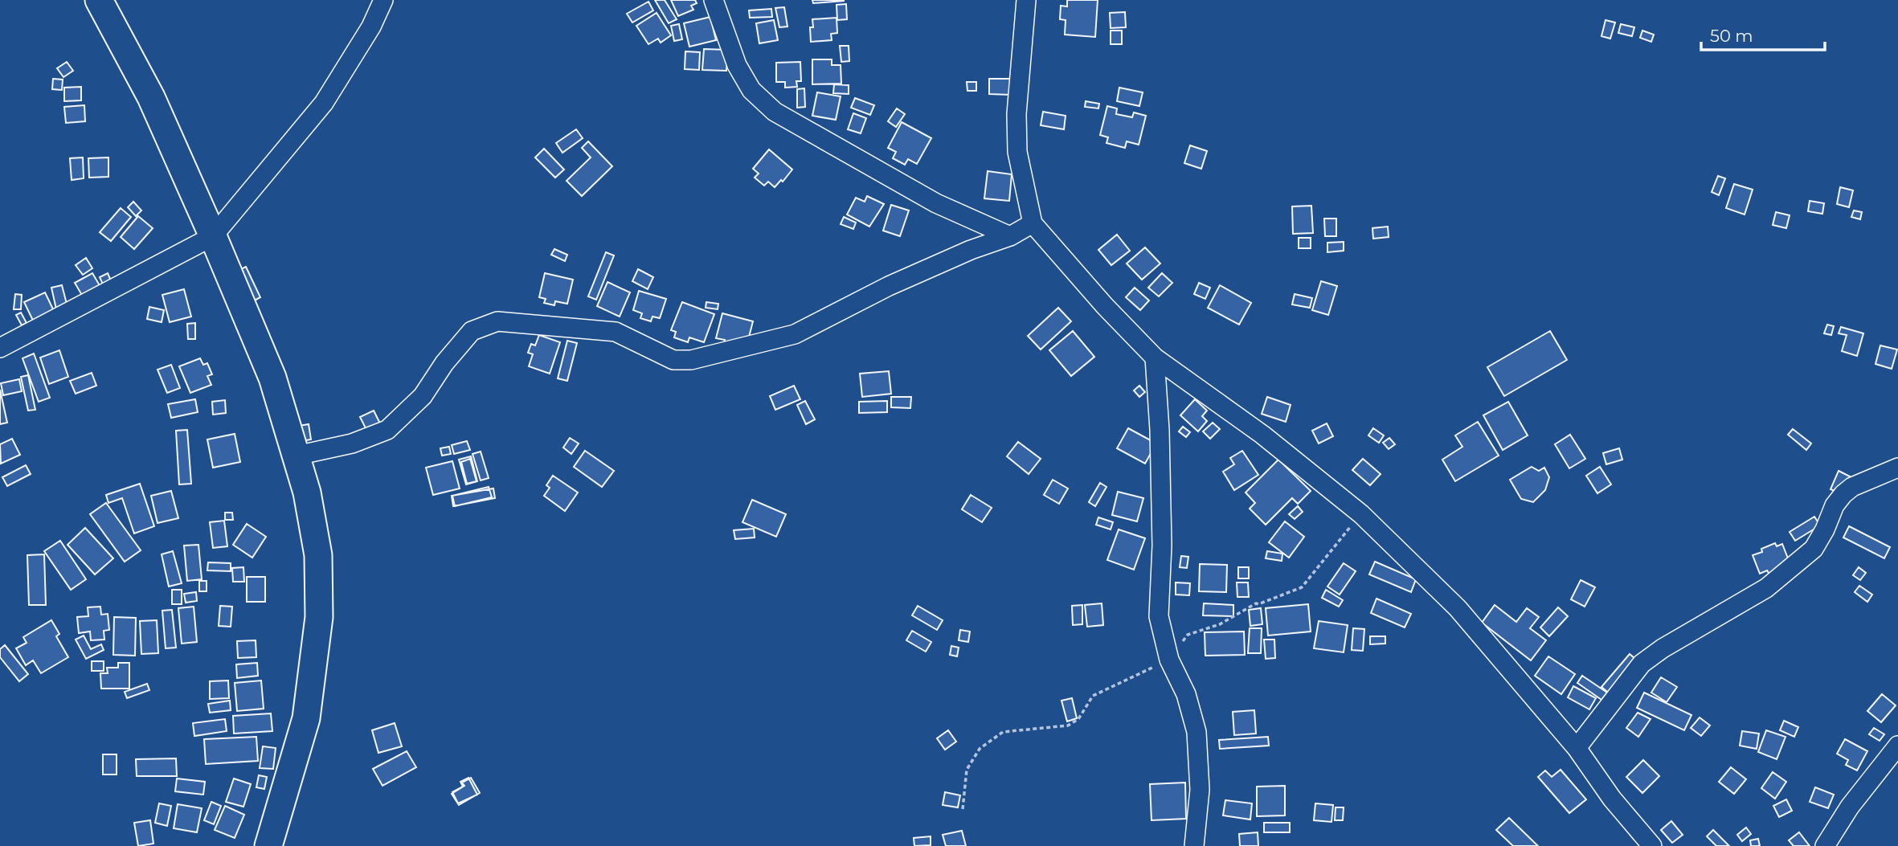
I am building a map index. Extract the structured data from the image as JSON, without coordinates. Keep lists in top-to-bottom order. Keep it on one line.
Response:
{"scale_bar":"50 m"}
